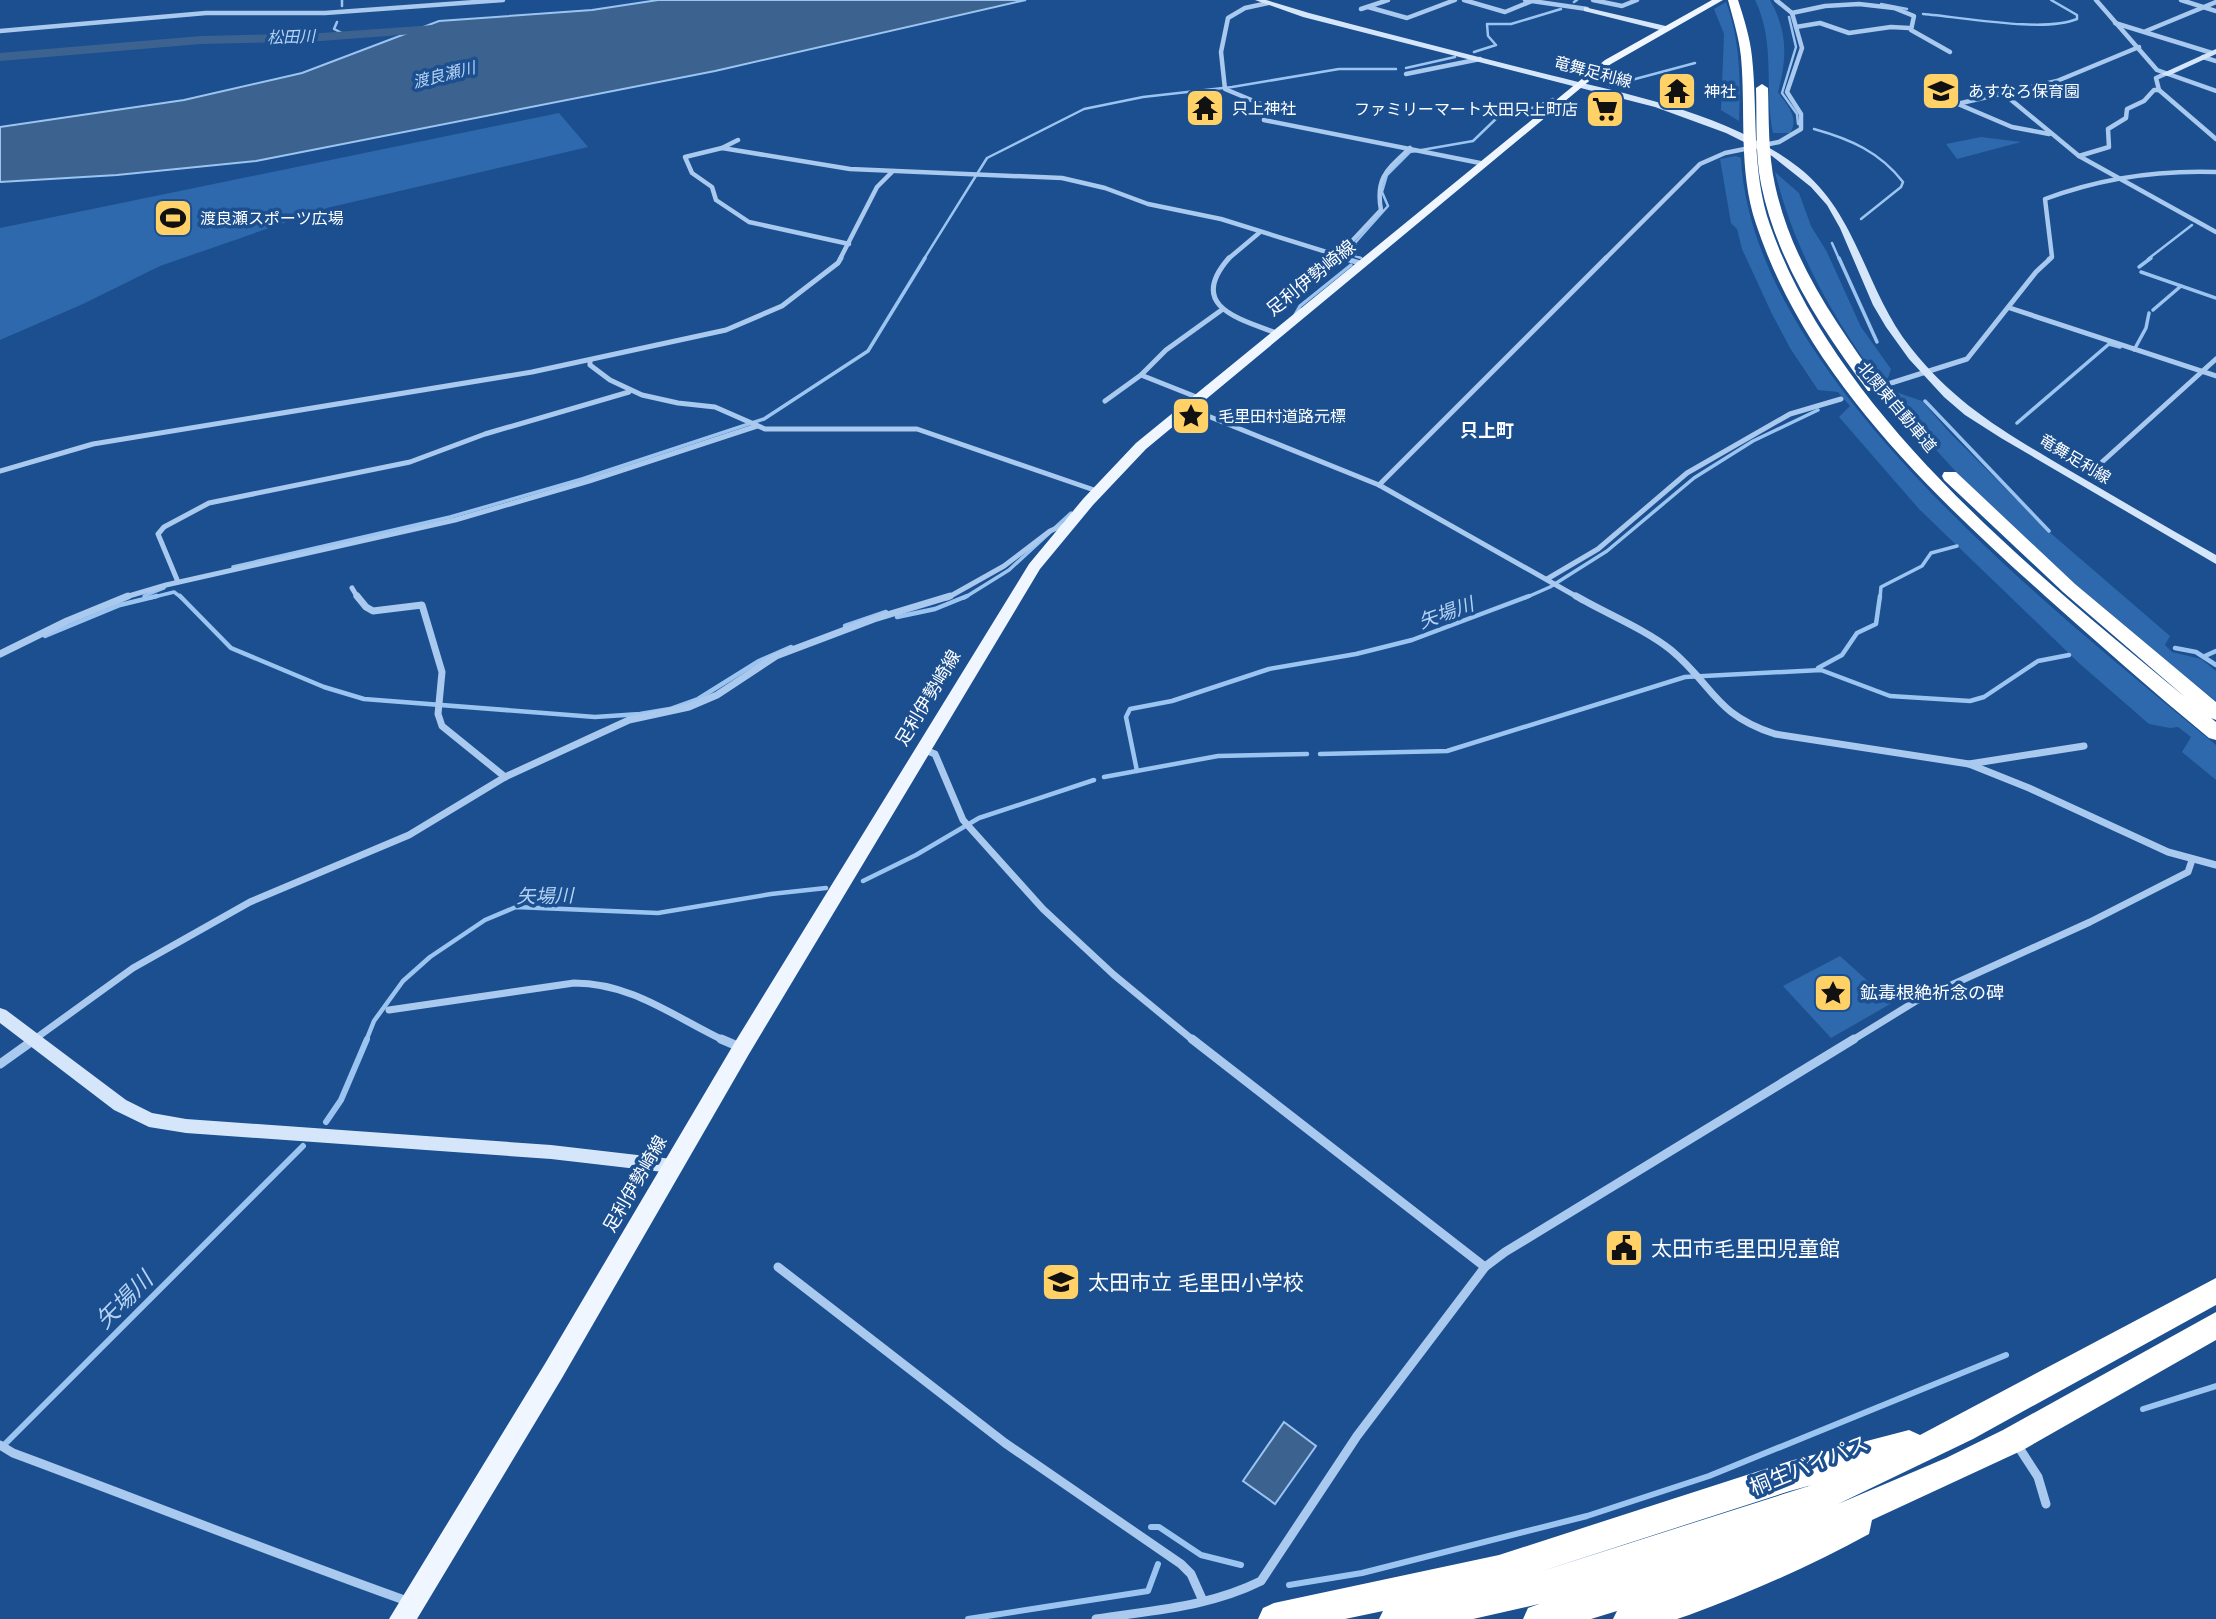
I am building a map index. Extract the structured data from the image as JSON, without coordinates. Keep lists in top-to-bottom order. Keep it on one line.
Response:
{"streets":{"highway":["北関東自動車道","桐生バイパス"],"main road":["竜舞足利線","足利伊勢崎線"]},"crossings":[["竜舞足利線","足利伊勢崎線"],["竜舞足利線","北関東自動車道"]],"districts":["只上町"],"water":["松田川","渡良瀬川","矢場川"],"places":{"temple":["神社","只上神社"],"school or university":["あすなろ保育園","太田市立 毛里田小学校"],"supermarket":["ファミリーマート太田只上町店"],"sports":["渡良瀬スポーツ広場"],"place":["毛里田村道路元標","鉱毒根絶祈念の碑"],"public building":["太田市毛里田児童館"]}}
